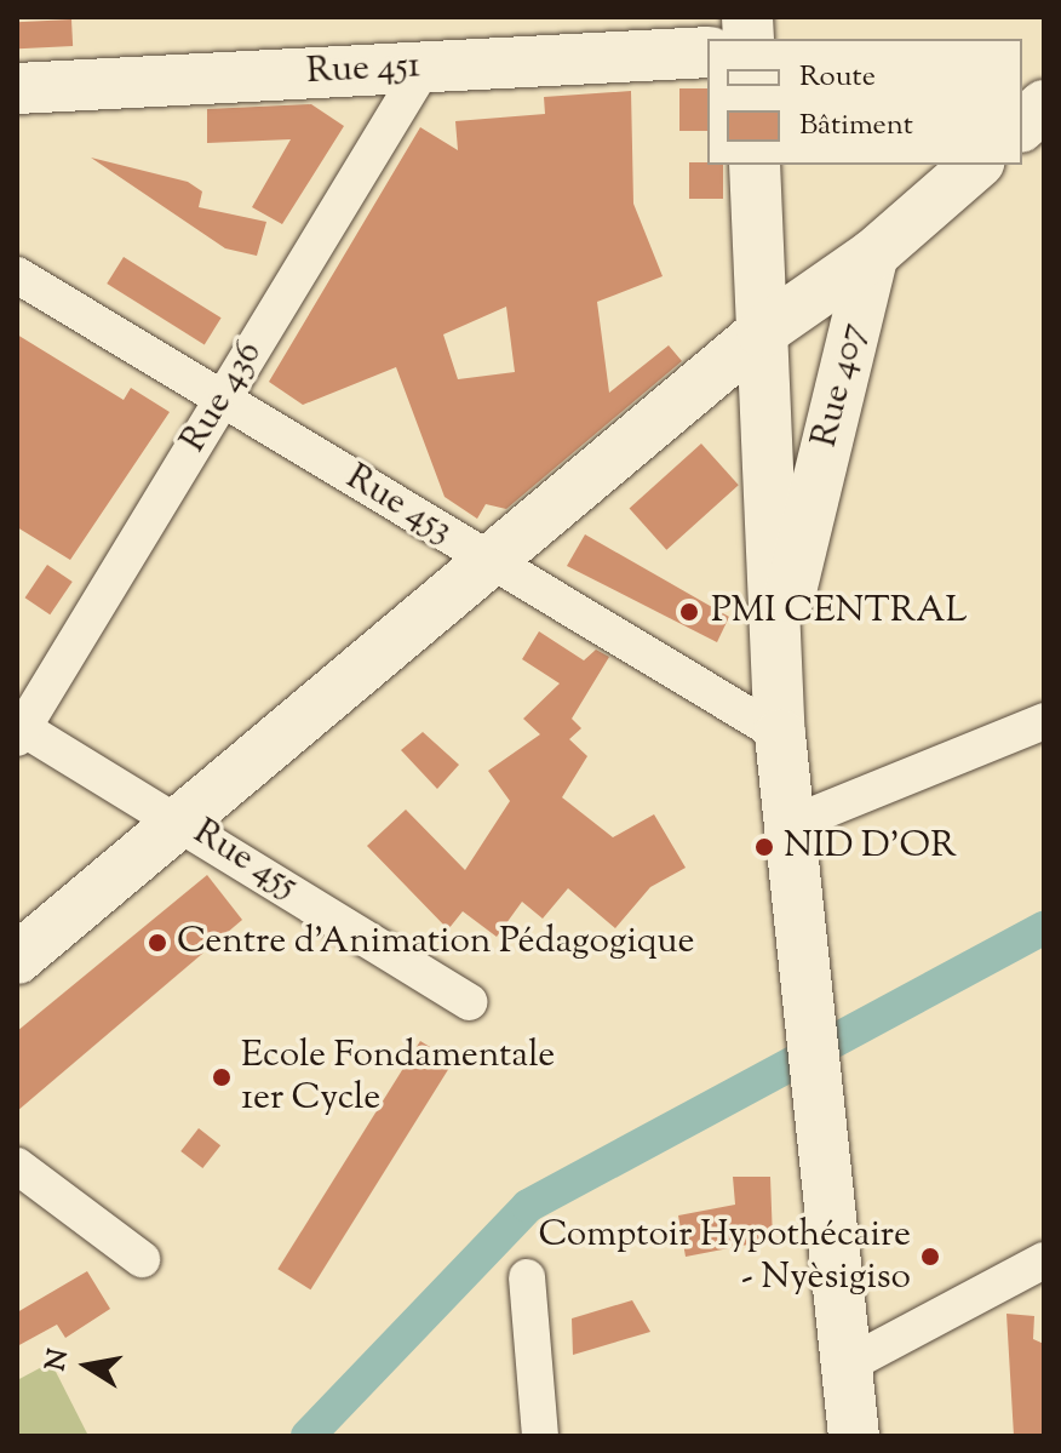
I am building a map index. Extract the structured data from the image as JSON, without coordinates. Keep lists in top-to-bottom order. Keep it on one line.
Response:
{"streets":{"main road":["Rue 451","Rue 407"],"street":["Rue 436","Rue 453","Rue 455"]},"crossings":[["Rue 451","Rue 436"],["Rue 436","Rue 453"],["Rue 436","Rue 455"]],"places":["PMI CENTRAL","NID D'OR","Centre d'Animation Pédagogique","Ecole Fondamentale 1er Cycle","Comptoir Hypothécaire - Nyèsigiso"],"legend":["Route","Bâtiment"],"north":"left"}
